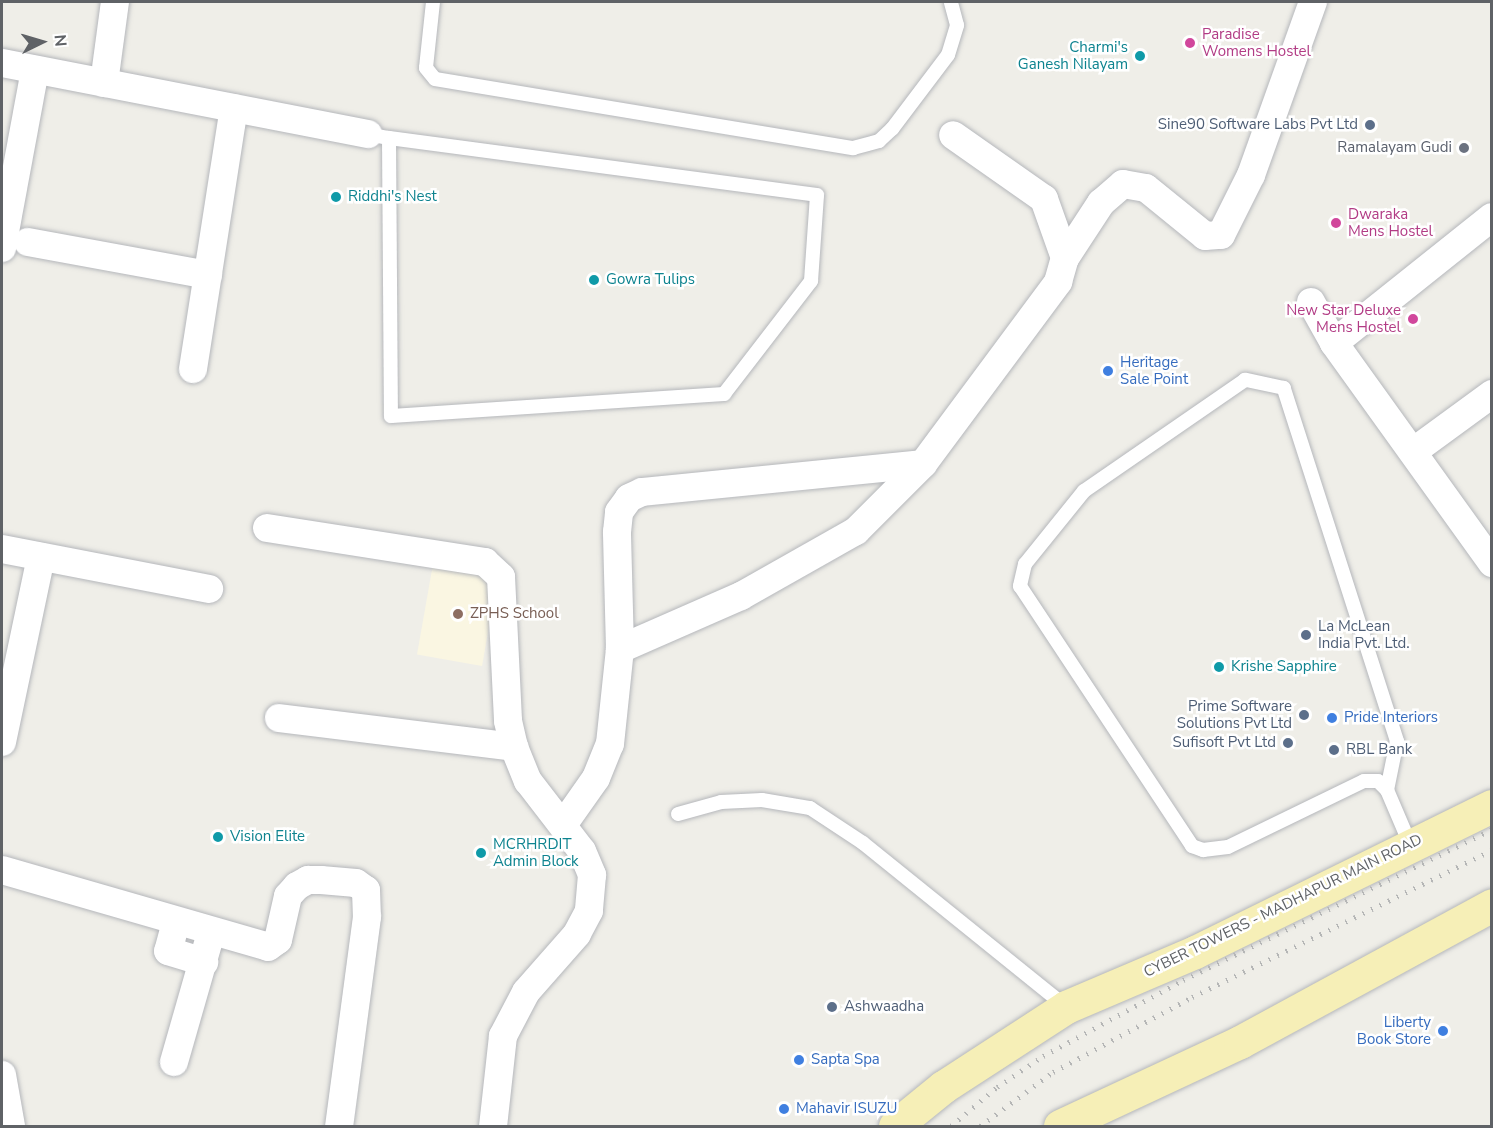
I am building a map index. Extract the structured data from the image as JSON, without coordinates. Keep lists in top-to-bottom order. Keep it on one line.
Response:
{"streets":{"main road":["CYBER TOWERS - MADHAPUR MAIN ROAD"]},"places":["Paradise Womens Hostel","Charmi's Ganesh Nilayam","Sine90 Software Labs Pvt Ltd","Ramalayam Gudi","Riddhi's Nest","Dwaraka Mens Hostel","Gowra Tulips","New Star Deluxe Mens Hostel","Heritage Sale Point","ZPHS School","La McLean India Pvt. Ltd.","Krishe Sapphire","Prime Software Solutions Pvt Ltd","Pride Interiors","Sufisoft Pvt Ltd","RBL Bank","Vision Elite","MCRHRDIT Admin Block","Ashwaadha","Liberty Book Store","Sapta Spa","Mahavir ISUZU"],"north":"right"}
